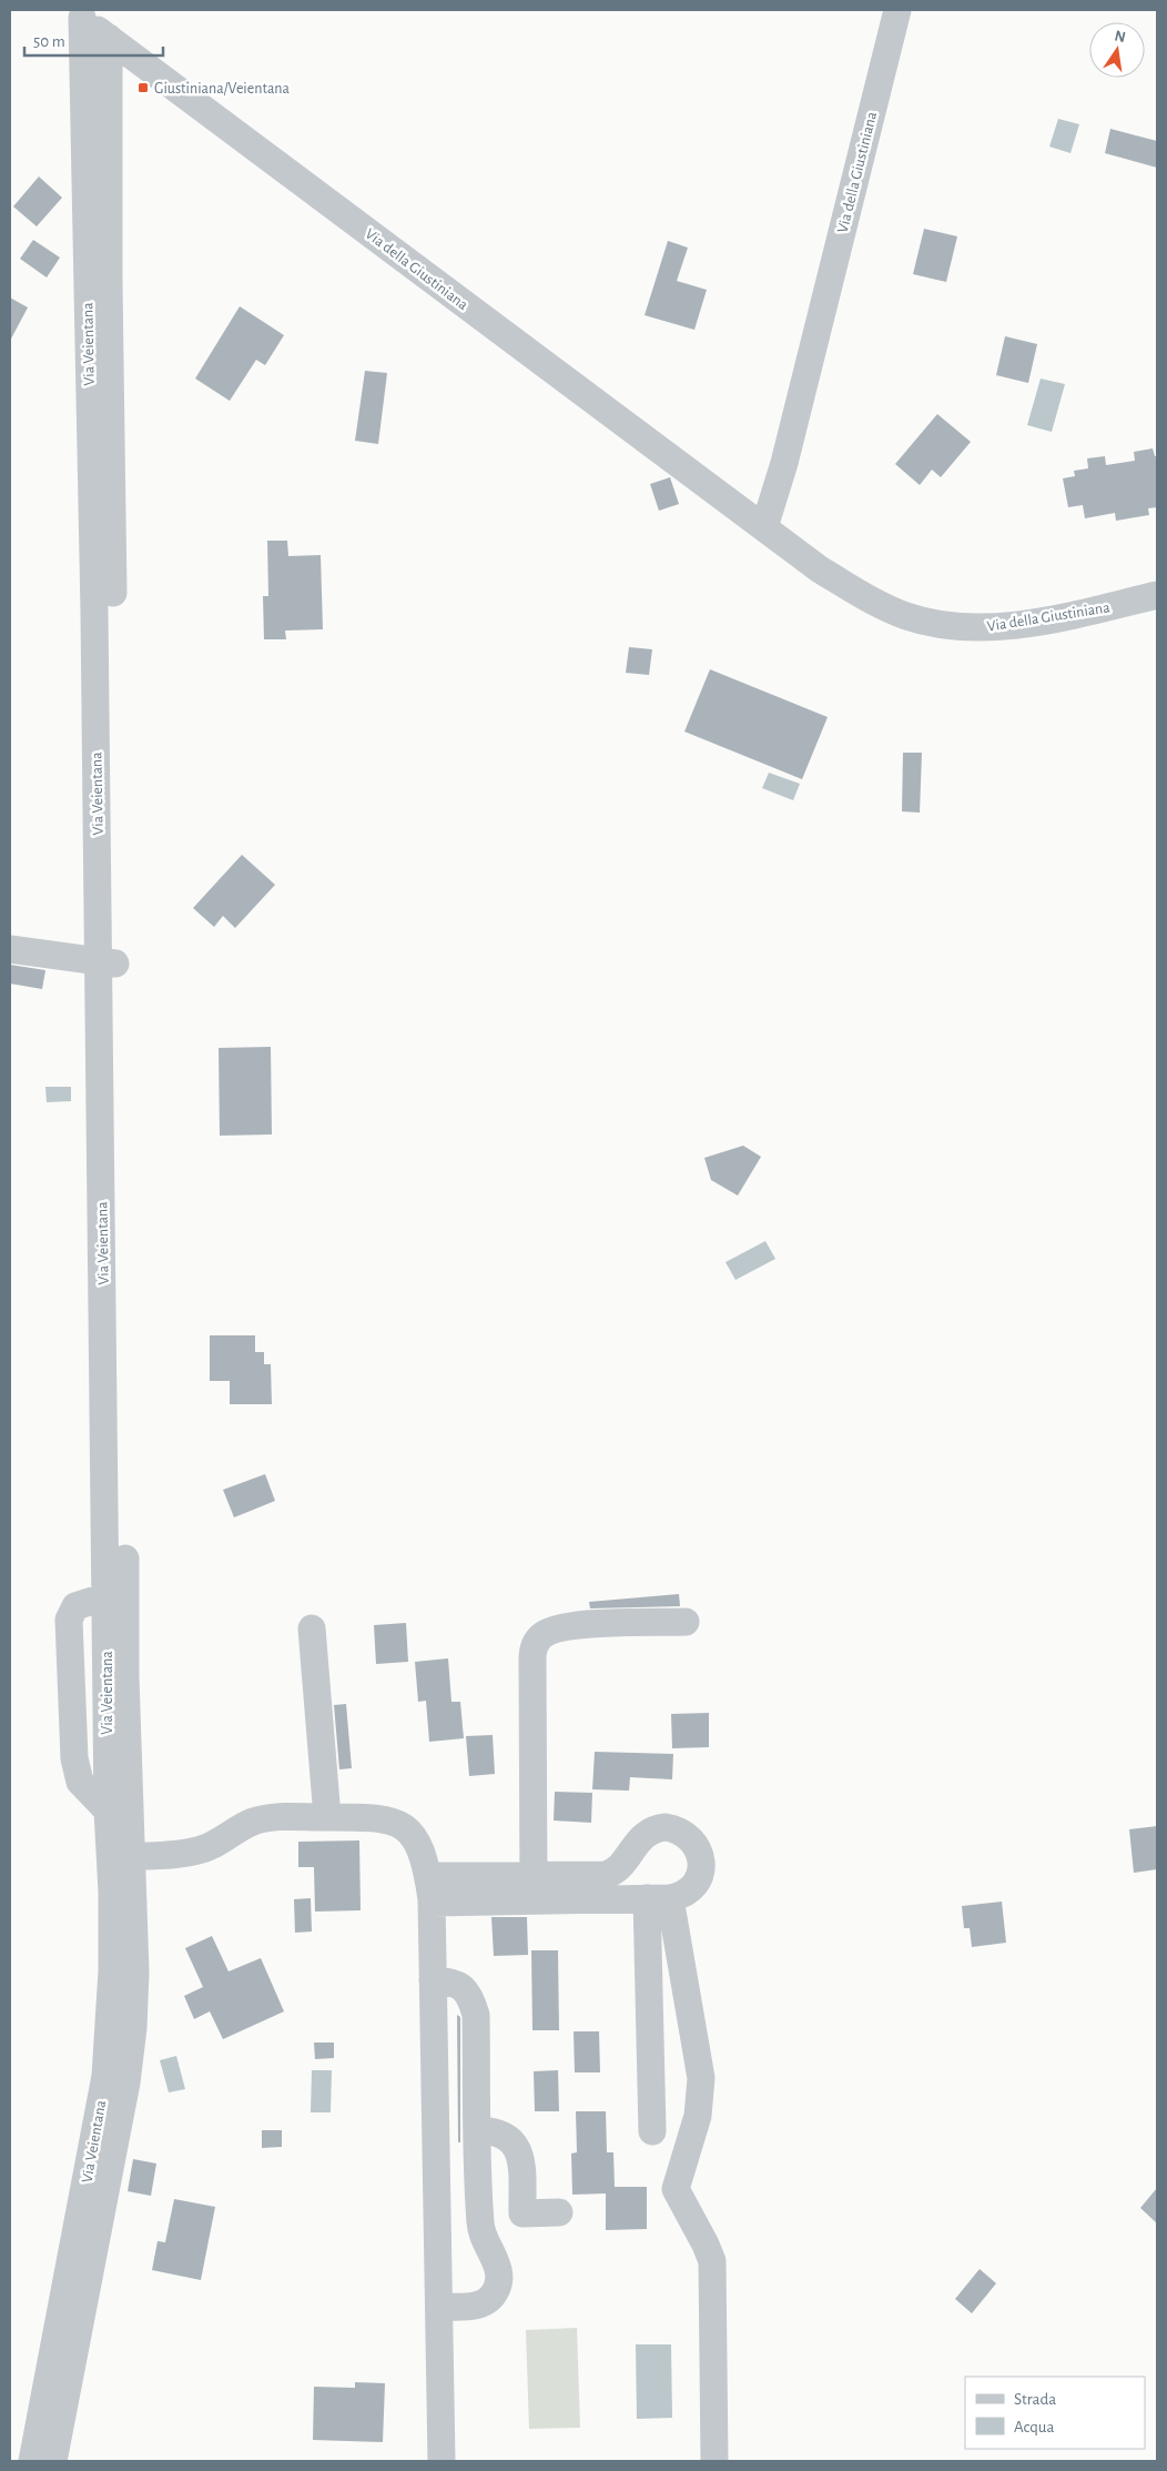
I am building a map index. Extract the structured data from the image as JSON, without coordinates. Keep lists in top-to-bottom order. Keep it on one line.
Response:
{"streets":{"street":["Via della Giustiniana","Via Veientana"]},"crossings":[["Via della Giustiniana","Via Veientana"]],"places":{"transit":["Giustiniana/Veientana"]},"legend":["Strada","Acqua"],"scale_bar":"50 m","north":"top"}
